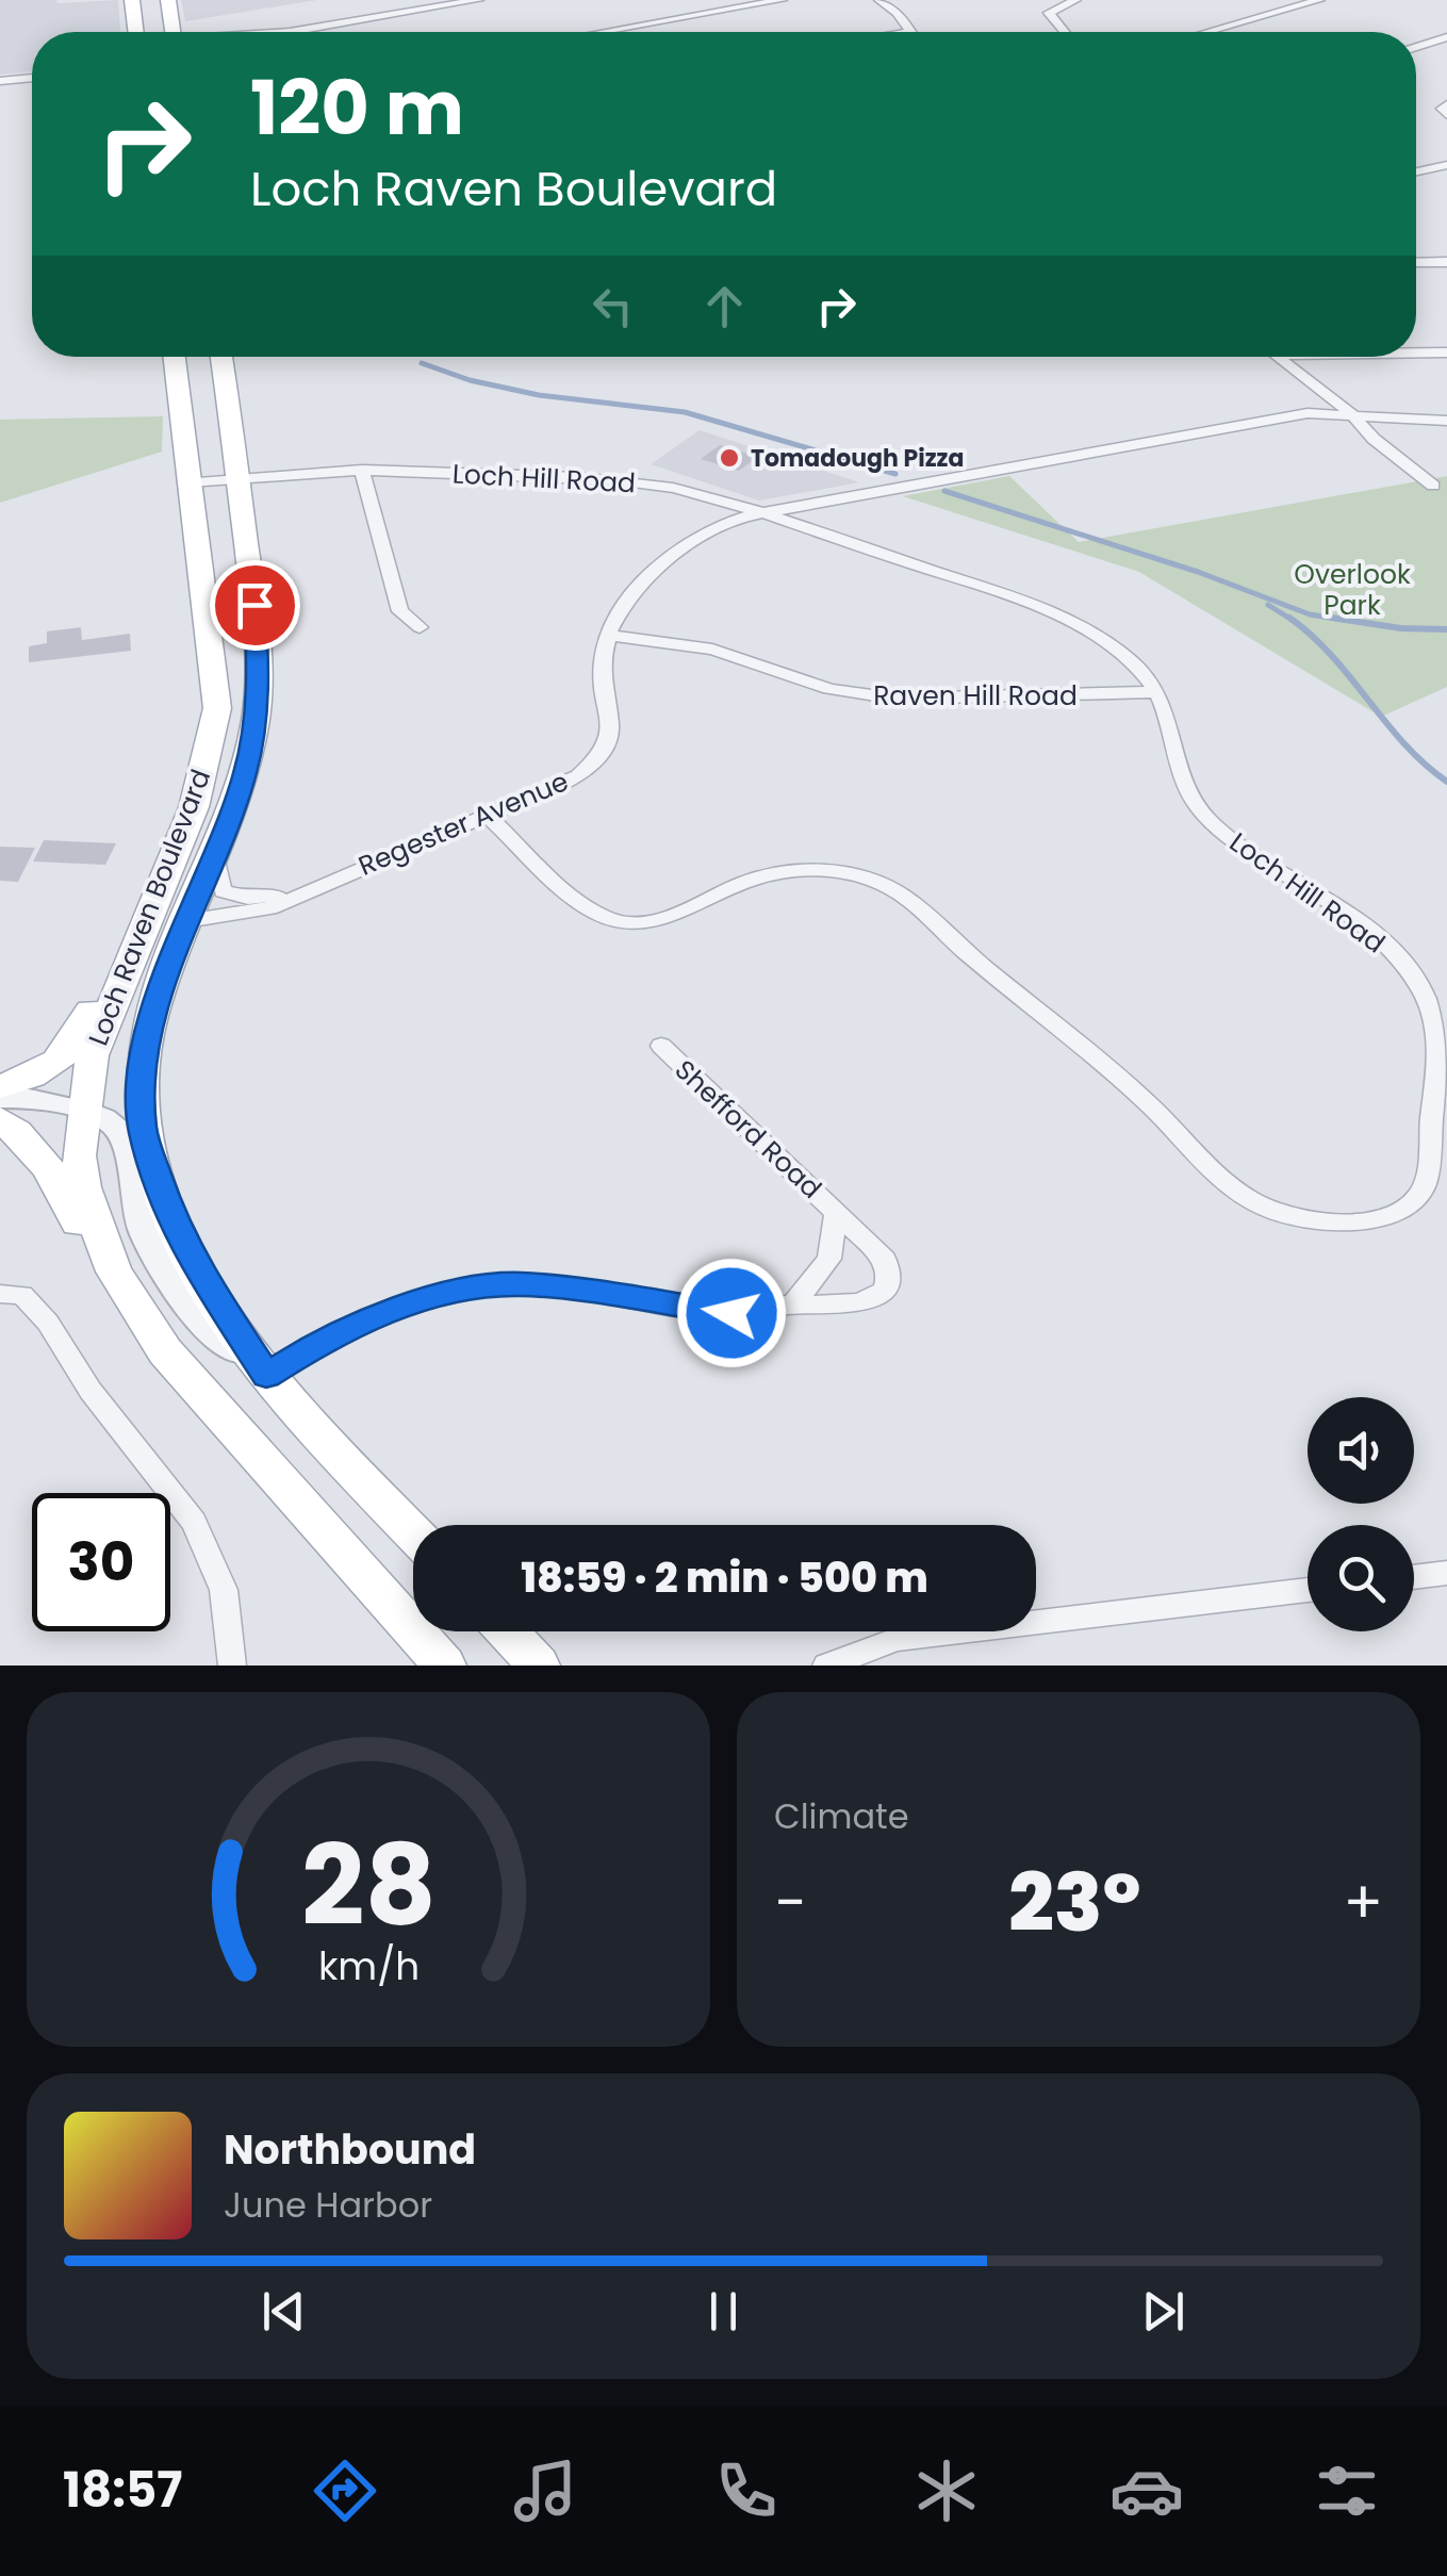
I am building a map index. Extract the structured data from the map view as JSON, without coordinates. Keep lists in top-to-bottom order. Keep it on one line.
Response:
{"streets":{"main road":["Loch Raven Boulevard"],"street":["Loch Hill Road","Raven Hill Road","Regester Avenue","Shefford Road"]},"crossings":[["Loch Hill Road","Raven Hill Road"],["Loch Hill Road","Regester Avenue"],["Loch Hill Road","Loch Raven Boulevard"],["Raven Hill Road","Regester Avenue"],["Regester Avenue","Loch Raven Boulevard"],["Loch Raven Boulevard","Shefford Road"]],"parks":["Overlook Park"],"places":["Tomadough Pizza"],"page":{"turn":["120 m","Loch Raven Boulevard"],"limit":"30","trip":"18:59 · 2 min · 500 m","tile":"Climate","heat":["−","23°","+"],"song":["Northbound","June Harbor"],"tabs":"18:57","gauge":["28","km/h"]}}
